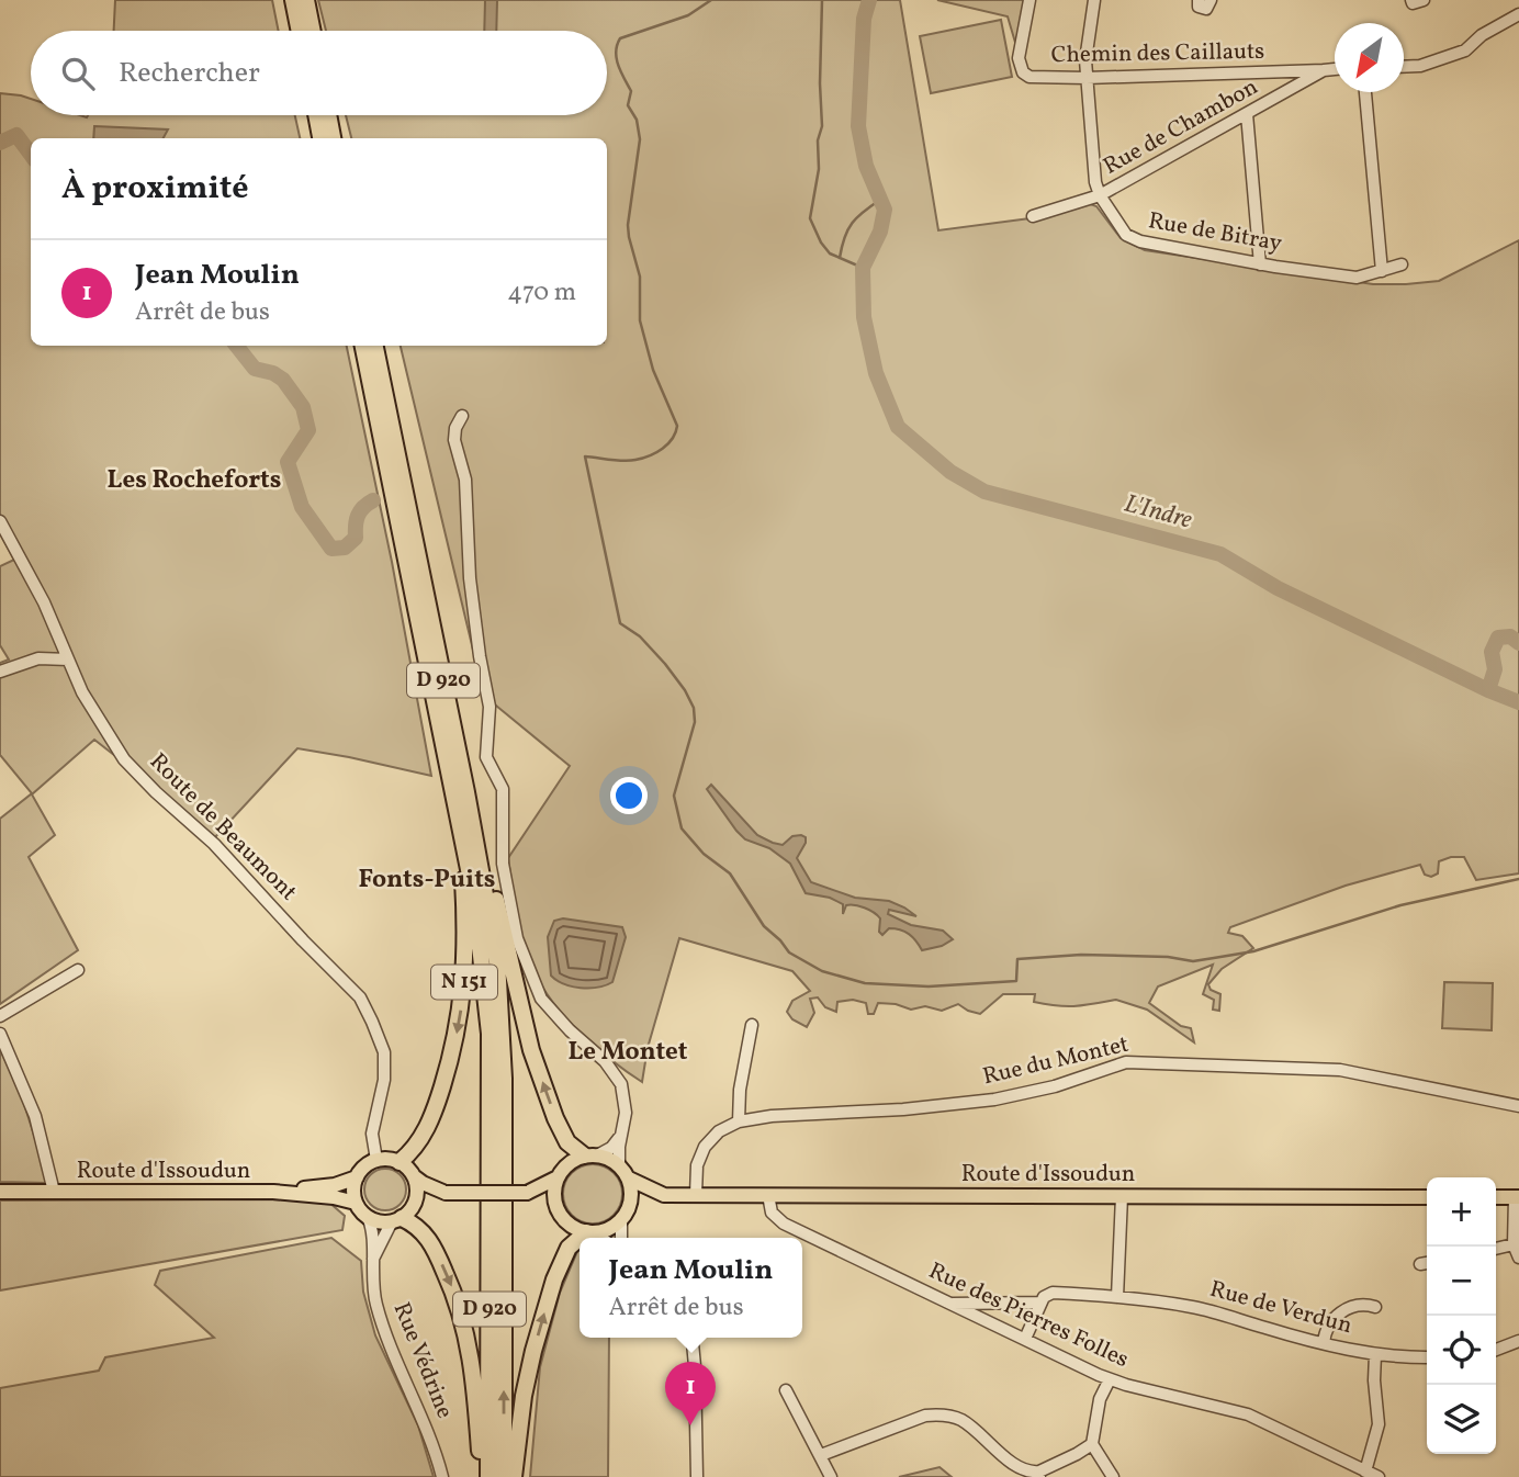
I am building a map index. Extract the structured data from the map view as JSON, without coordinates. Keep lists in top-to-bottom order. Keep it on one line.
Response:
{"streets":{"highway":["D 920","N 151"],"main road":["Route d'Issoudun"],"street":["Chemin des Caillauts","Rue de Chambon","Rue de Bitray","Route de Beaumont","Rue du Montet","Rue de Verdun","Rue des Pierres Folles","Rue Védrine"]},"crossings":[["Chemin des Caillauts","Rue de Chambon"],["Chemin des Caillauts","Rue de Bitray"],["Rue de Chambon","Rue de Bitray"],["D 920","Route de Beaumont"],["D 920","N 151"],["D 920","Route d'Issoudun"],["D 920","Rue Védrine"],["Route de Beaumont","N 151"],["Route de Beaumont","Route d'Issoudun"],["Route de Beaumont","Rue Védrine"],["N 151","Route d'Issoudun"],["N 151","Rue Védrine"],["Rue du Montet","Route d'Issoudun"],["Route d'Issoudun","Rue des Pierres Folles"],["Route d'Issoudun","Rue Védrine"],["Rue de Verdun","Rue des Pierres Folles"]],"districts":["Les Rocheforts","Fonts-Puits","Le Montet"],"water":["L'Indre"],"north":"bottom left","page":{"search":"Rechercher","heading":"À proximité","list":[{"mark":"1","name":"Jean Moulin","note":"Arrêt de bus","value":"470 m"}],"map_buttons":["+","−"],"popup":["Jean Moulin","Arrêt de bus"],"pins":"1"}}
